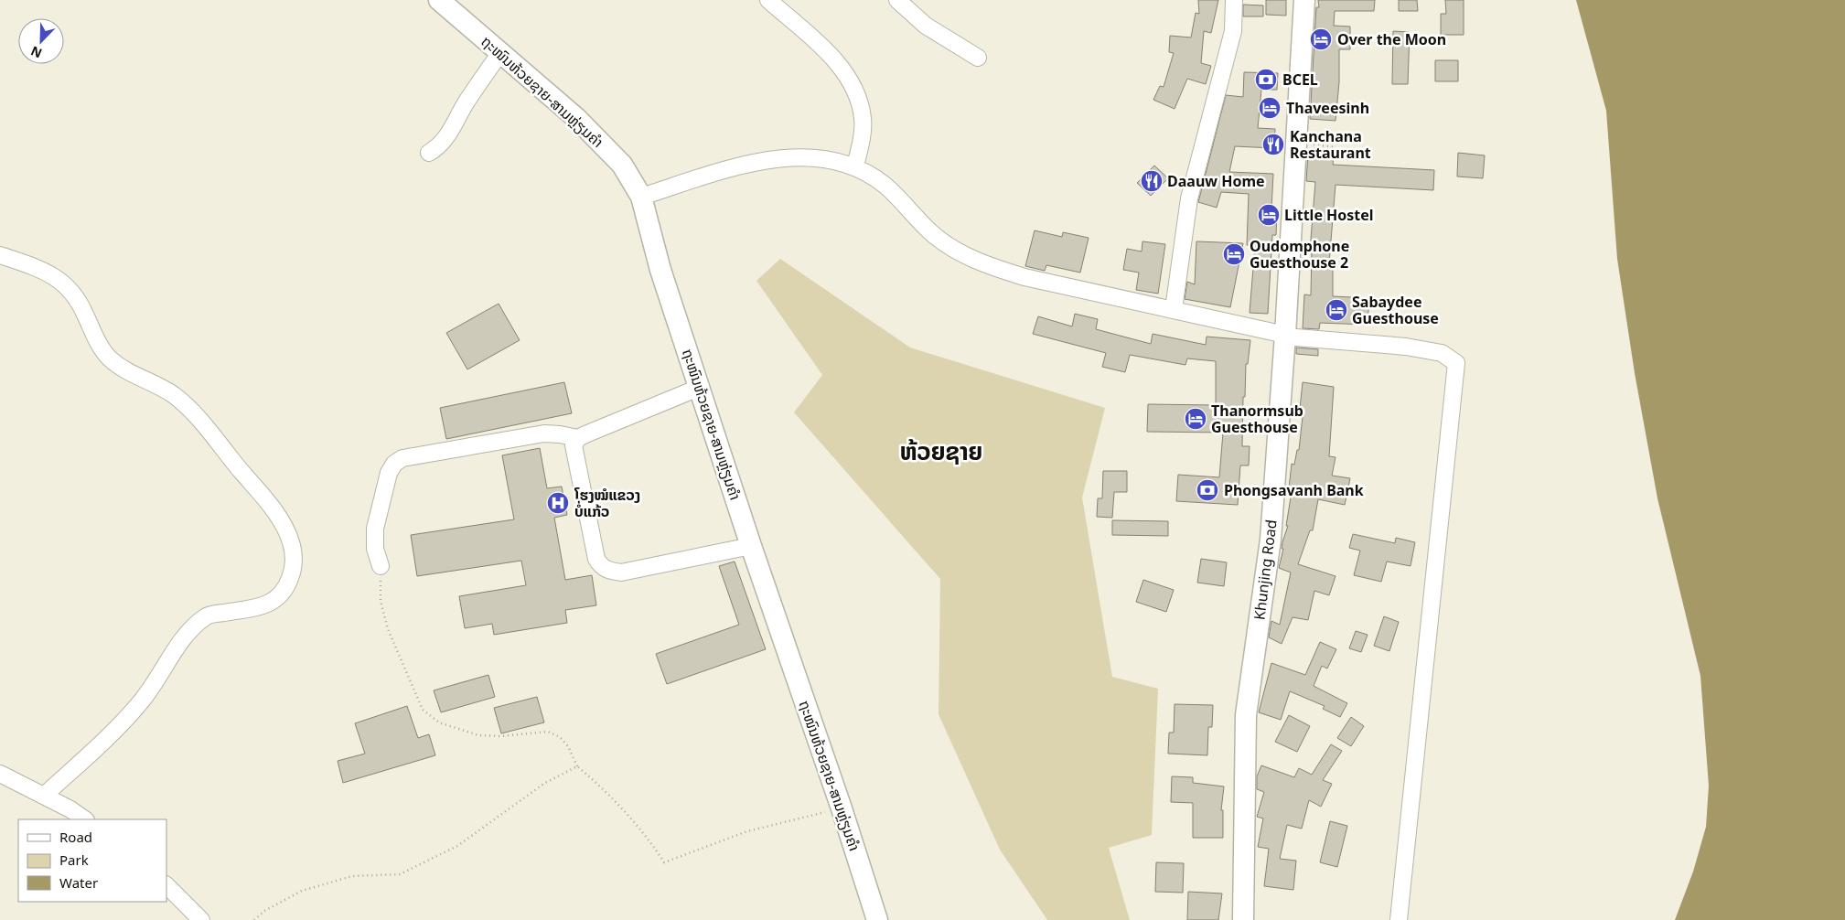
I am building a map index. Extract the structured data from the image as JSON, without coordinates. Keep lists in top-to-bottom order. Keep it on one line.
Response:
{"streets":{"main road":["ຖະໜົນຫ້ວຍຊາຍ-ສາມຫຼ່ຽມຄຳ","Khunjing Road"]},"districts":["ຫ້ວຍຊາຍ"],"places":{"hotel":["Over the Moon","Thaveesinh","Little Hostel","Oudomphone Guesthouse 2","Sabaydee Guesthouse","Thanormsub Guesthouse"],"bank":["BCEL","Phongsavanh Bank"],"restaurant":["Kanchana Restaurant","Daauw Home"],"hospital":["ໂຮງໝໍແຂວງ ບໍ່ແກ້ວ"]},"legend":["Road","Park","Water"],"north":"bottom left"}
